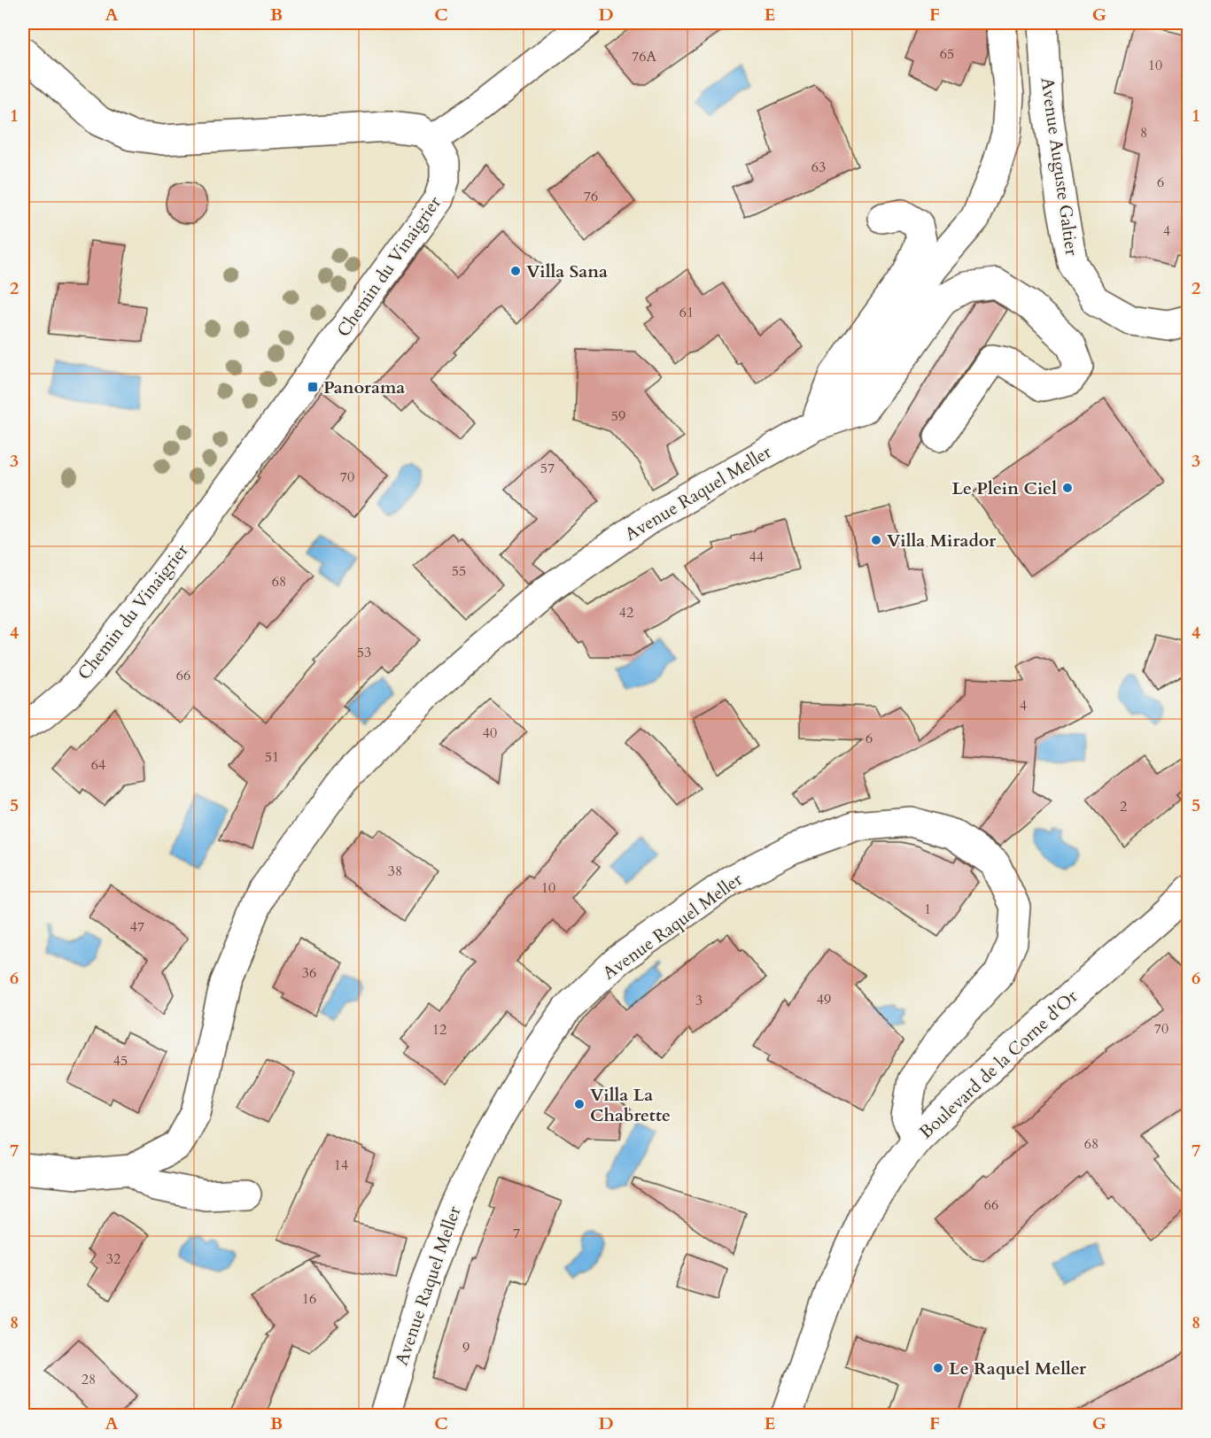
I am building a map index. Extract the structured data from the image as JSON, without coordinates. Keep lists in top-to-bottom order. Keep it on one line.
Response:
{"streets":{"street":["Avenue Auguste Galtier","Chemin du Vinaigrier","Avenue Raquel Meller","Boulevard de la Corne d'Or"]},"crossings":[["Avenue Raquel Meller","Boulevard de la Corne d'Or"]],"places":{"other":["Villa Sana","Le Plein Ciel","Villa Mirador","Villa La Chabrette","Le Raquel Meller"],"transit":["Panorama"]},"house_numbers":["65","76A","10","8","63","6","76","4","61","59","57","70","44","55","68","42","53","66","4","40","6","51","64","2","38","10","1","47","36","49","3","70","12","45","68","14","66","7","32","16","9","28"],"grid":{"columns":["A","B","C","D","E","F","G"],"rows":["1","2","3","4","5","6","7","8"]}}
